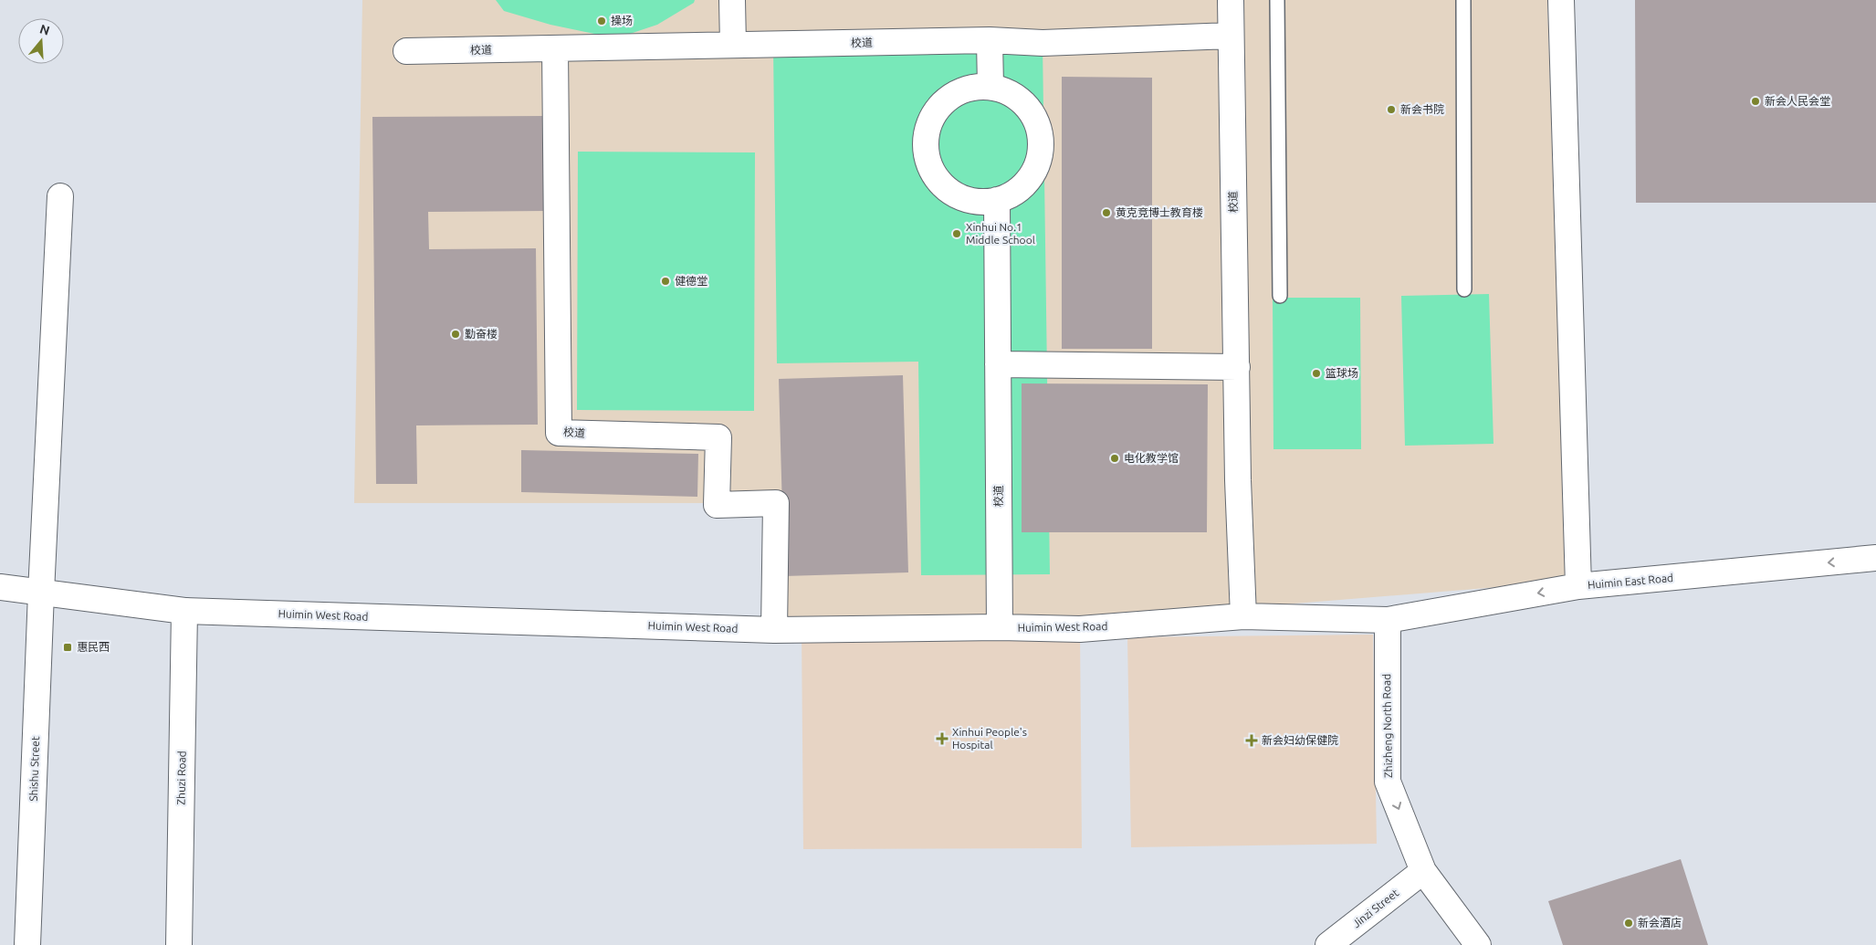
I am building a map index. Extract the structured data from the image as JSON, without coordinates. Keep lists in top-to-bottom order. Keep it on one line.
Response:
{"streets":{"street":["校道","Huimin East Road","Huimin West Road","Zhizheng North Road","Shishu Street","Zhuzi Road","Jinzi Street"]},"crossings":[["校道","Huimin West Road"],["Huimin East Road","Huimin West Road"],["Huimin East Road","Zhizheng North Road"],["Huimin West Road","Zhizheng North Road"],["Huimin West Road","Shishu Street"],["Huimin West Road","Zhuzi Road"],["Zhizheng North Road","Jinzi Street"]],"one_way":["Huimin East Road","Zhizheng North Road"],"places":{"other":["操场","新会人民会堂","新会书院","黄克竞博士教育楼","Xinhui No.1 Middle School","健德堂","勤奋楼","篮球场","电化教学馆","新会酒店"],"transit":["惠民西"],"health":["Xinhui People's Hospital","新会妇幼保健院"]},"north":"top"}
